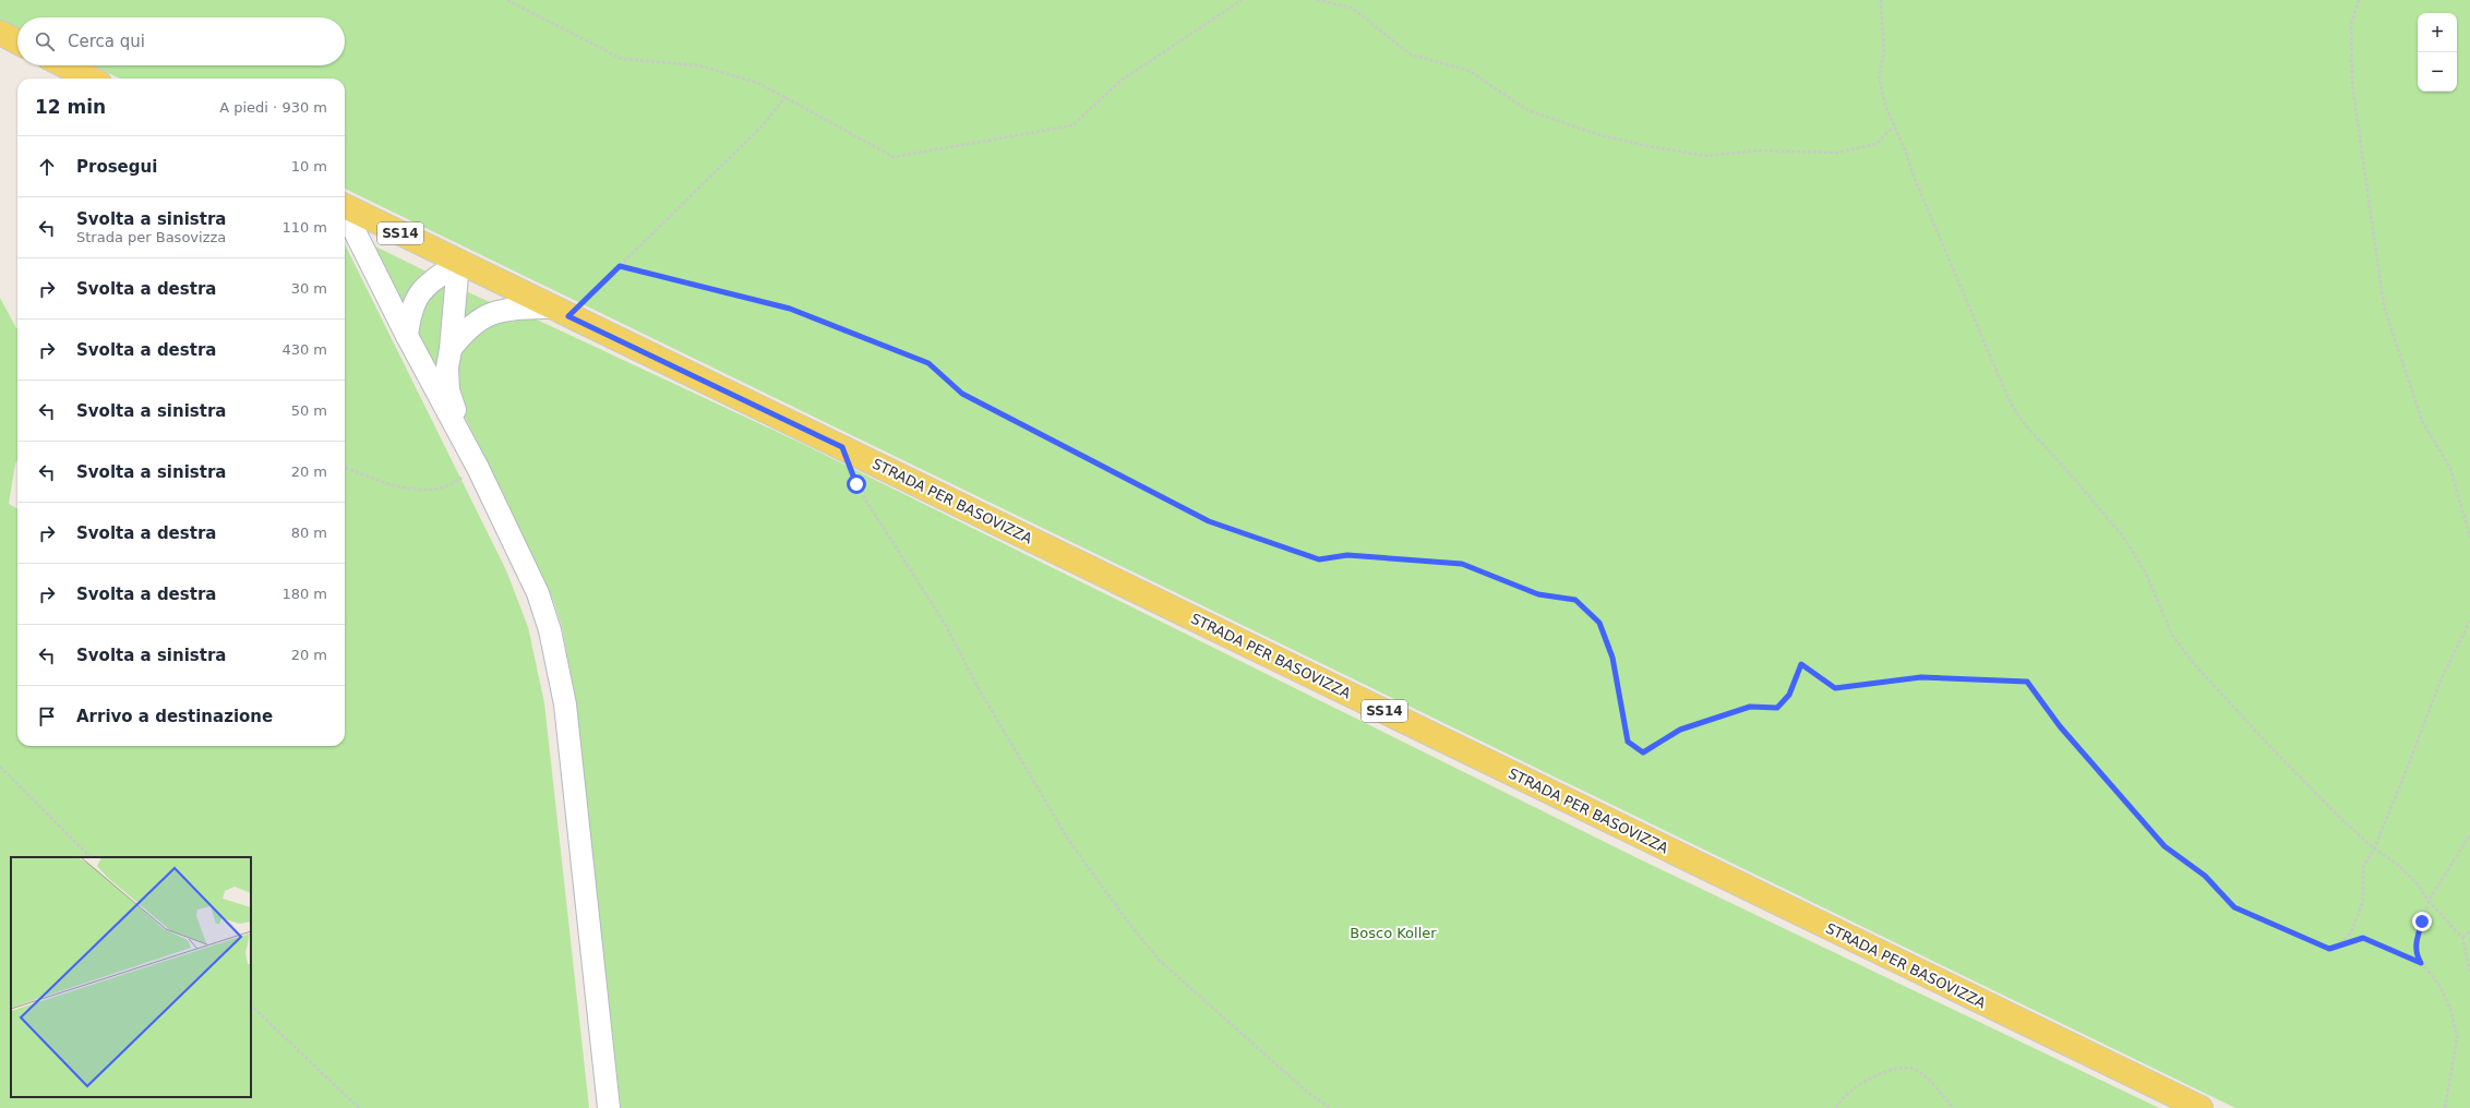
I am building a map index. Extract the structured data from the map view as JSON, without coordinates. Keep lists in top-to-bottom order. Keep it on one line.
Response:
{"streets":{"main road":["SS14","STRADA PER BASOVIZZA"]},"parks":["Bosco Koller"],"page":{"map_buttons":["+","−"],"search":"Cerca qui","heading":["12 min","A piedi · 930 m"],"list":[["Prosegui","10 m"],["Svolta a sinistra","Strada per Basovizza","110 m"],["Svolta a destra","30 m"],["Svolta a destra","430 m"],["Svolta a sinistra","50 m"],["Svolta a sinistra","20 m"],["Svolta a destra","80 m"],["Svolta a destra","180 m"],["Svolta a sinistra","20 m"],"Arrivo a destinazione"]}}
